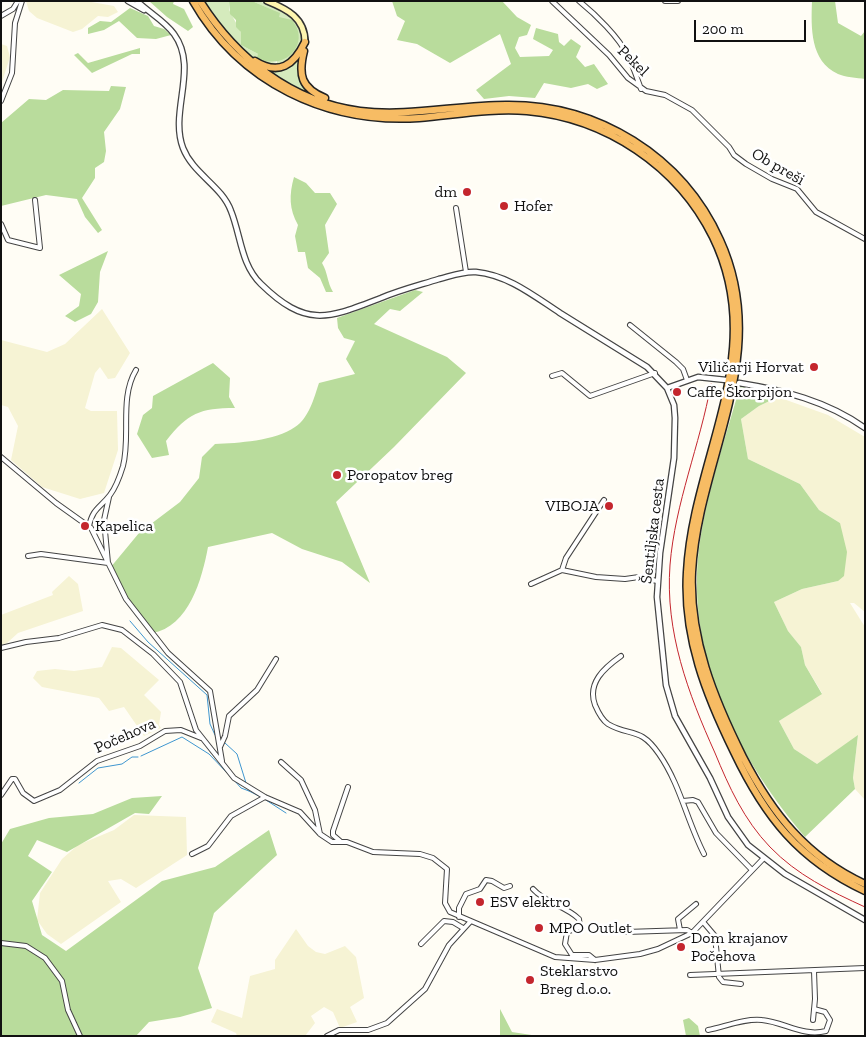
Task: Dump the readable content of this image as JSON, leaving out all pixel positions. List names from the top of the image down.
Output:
{
  "streets": {
    "street": [
      "Pekel",
      "Ob preši",
      "Šentiljska cesta",
      "Počehova"
    ]
  },
  "crossings": [
    ["Pekel", "Ob preši"]
  ],
  "places": [
    "dm",
    "Hofer",
    "Viličarji Horvat",
    "Caffe Škorpijon",
    "Poropatov breg",
    "VIBOJA",
    "Kapelica",
    "ESV elektro",
    "MPO Outlet",
    "Dom krajanov Počehova",
    "Steklarstvo Breg d.o.o."
  ],
  "scale_bar": "200 m"
}
